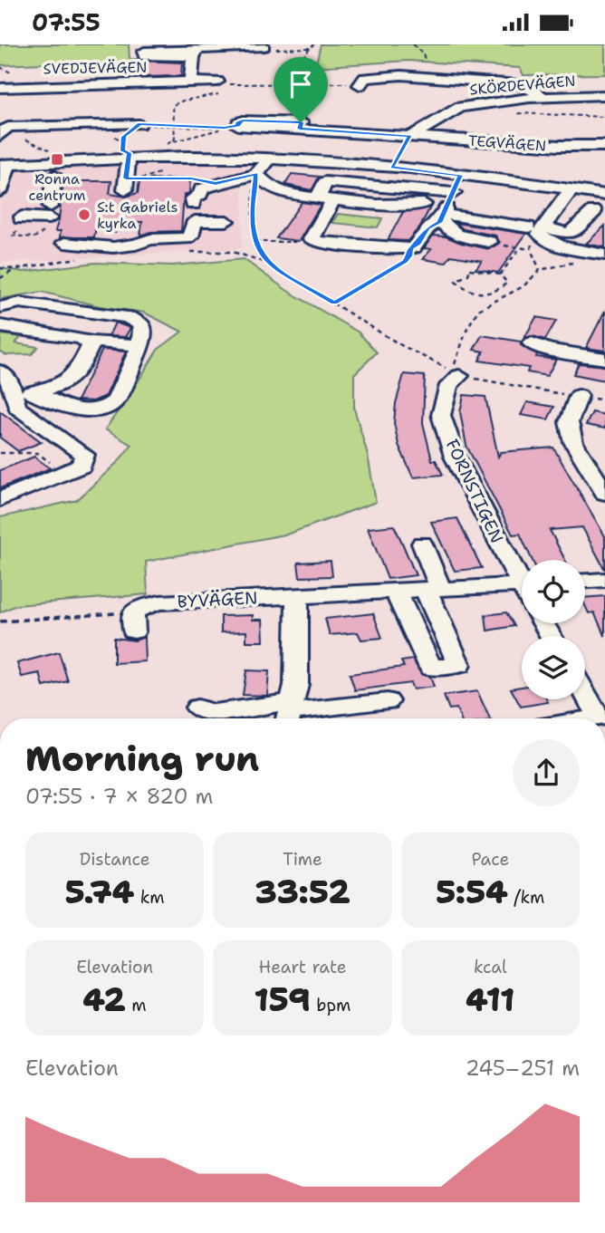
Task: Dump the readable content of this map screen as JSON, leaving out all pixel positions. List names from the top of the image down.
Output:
{
  "streets": {
    "street": [
      "SVEDJEVÄGEN",
      "SKÖRDEVÄGEN",
      "TEGVÄGEN",
      "FORNSTIGEN",
      "BYVÄGEN"
    ]
  },
  "crossings": [
    ["SKÖRDEVÄGEN", "TEGVÄGEN"]
  ],
  "places": {
    "transit": ["Ronna centrum"],
    "other": ["S:t Gabriels kyrka"]
  },
  "page": {
    "status": "07:55",
    "heading": ["Morning run", "07:55 · 7 × 820 m"],
    "stats": [
      ["Distance", "5.74 km"],
      ["Time", "33:52"],
      ["Pace", "5:54 /km"],
      ["Elevation", "42 m"],
      ["Heart rate", "159 bpm"],
      ["kcal", "411"]
    ],
    "chart": ["Elevation", "245–251 m"]
  }
}
